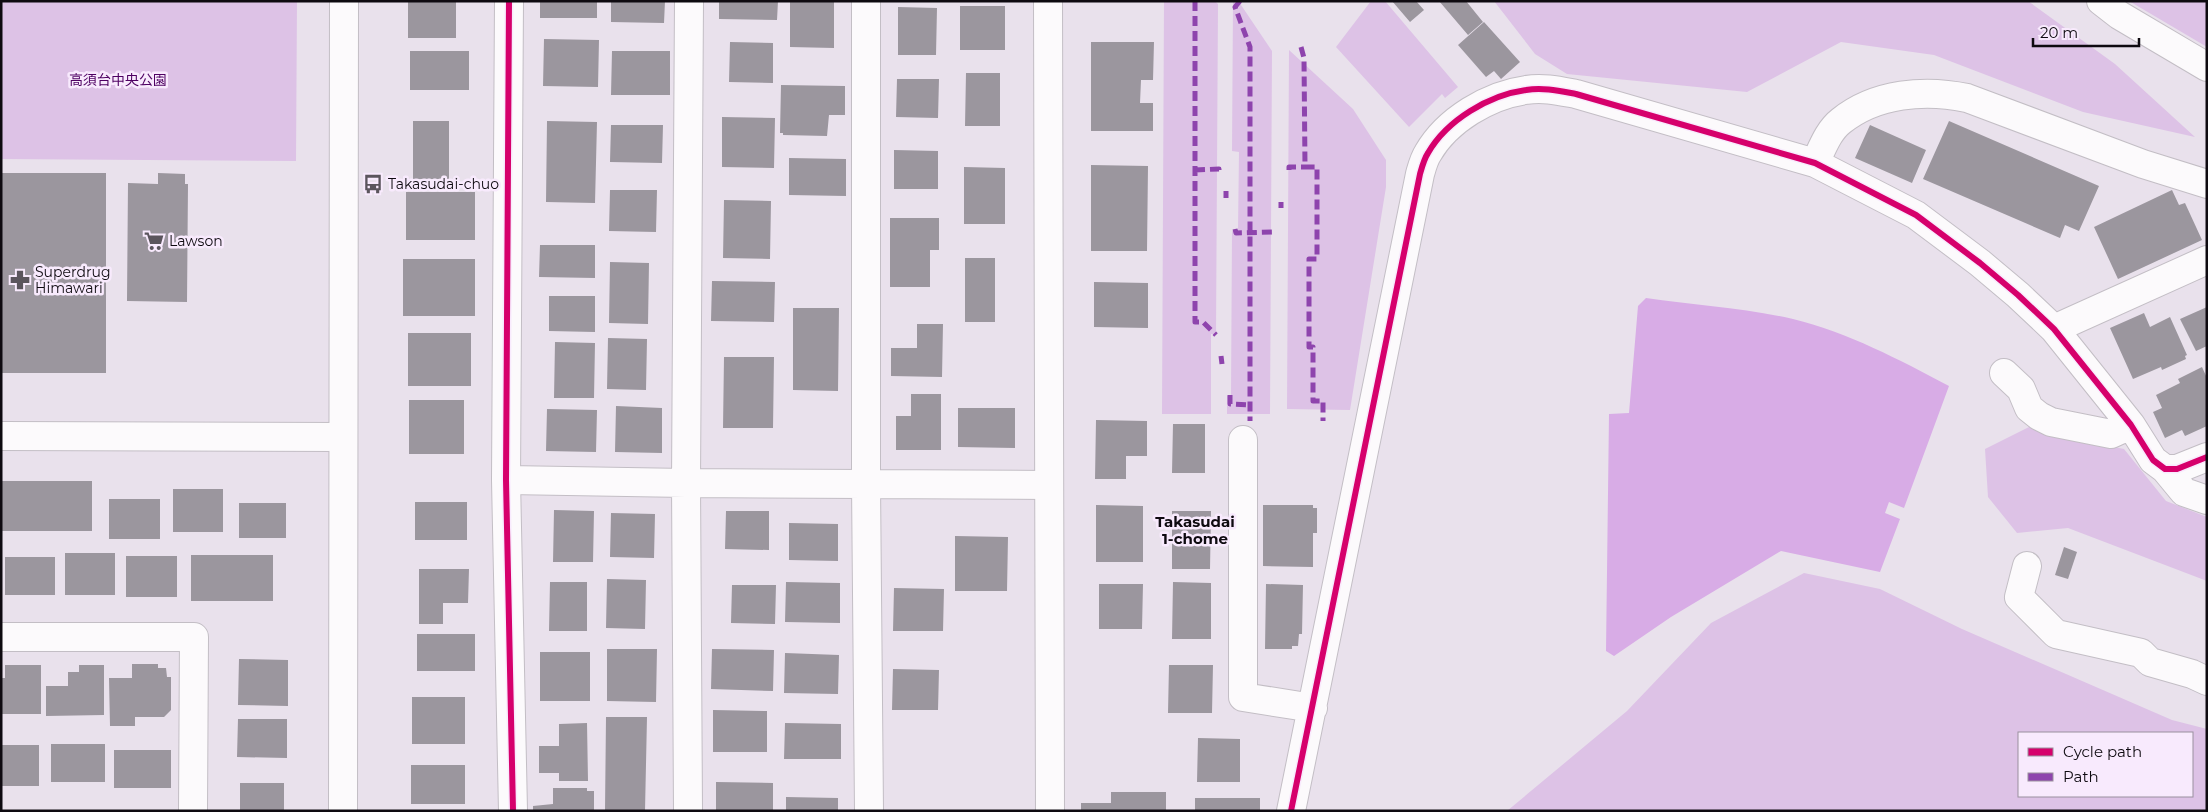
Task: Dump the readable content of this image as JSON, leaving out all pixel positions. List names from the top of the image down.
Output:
{
  "districts": ["Takasudai 1-chome"],
  "parks": ["高須台中央公園"],
  "places": {
    "bus stop": ["Takasudai-chuo"],
    "supermarket": ["Lawson"],
    "pharmacy": ["Superdrug Himawari"]
  },
  "legend": ["Cycle path", "Path"],
  "scale_bar": "20 m"
}
